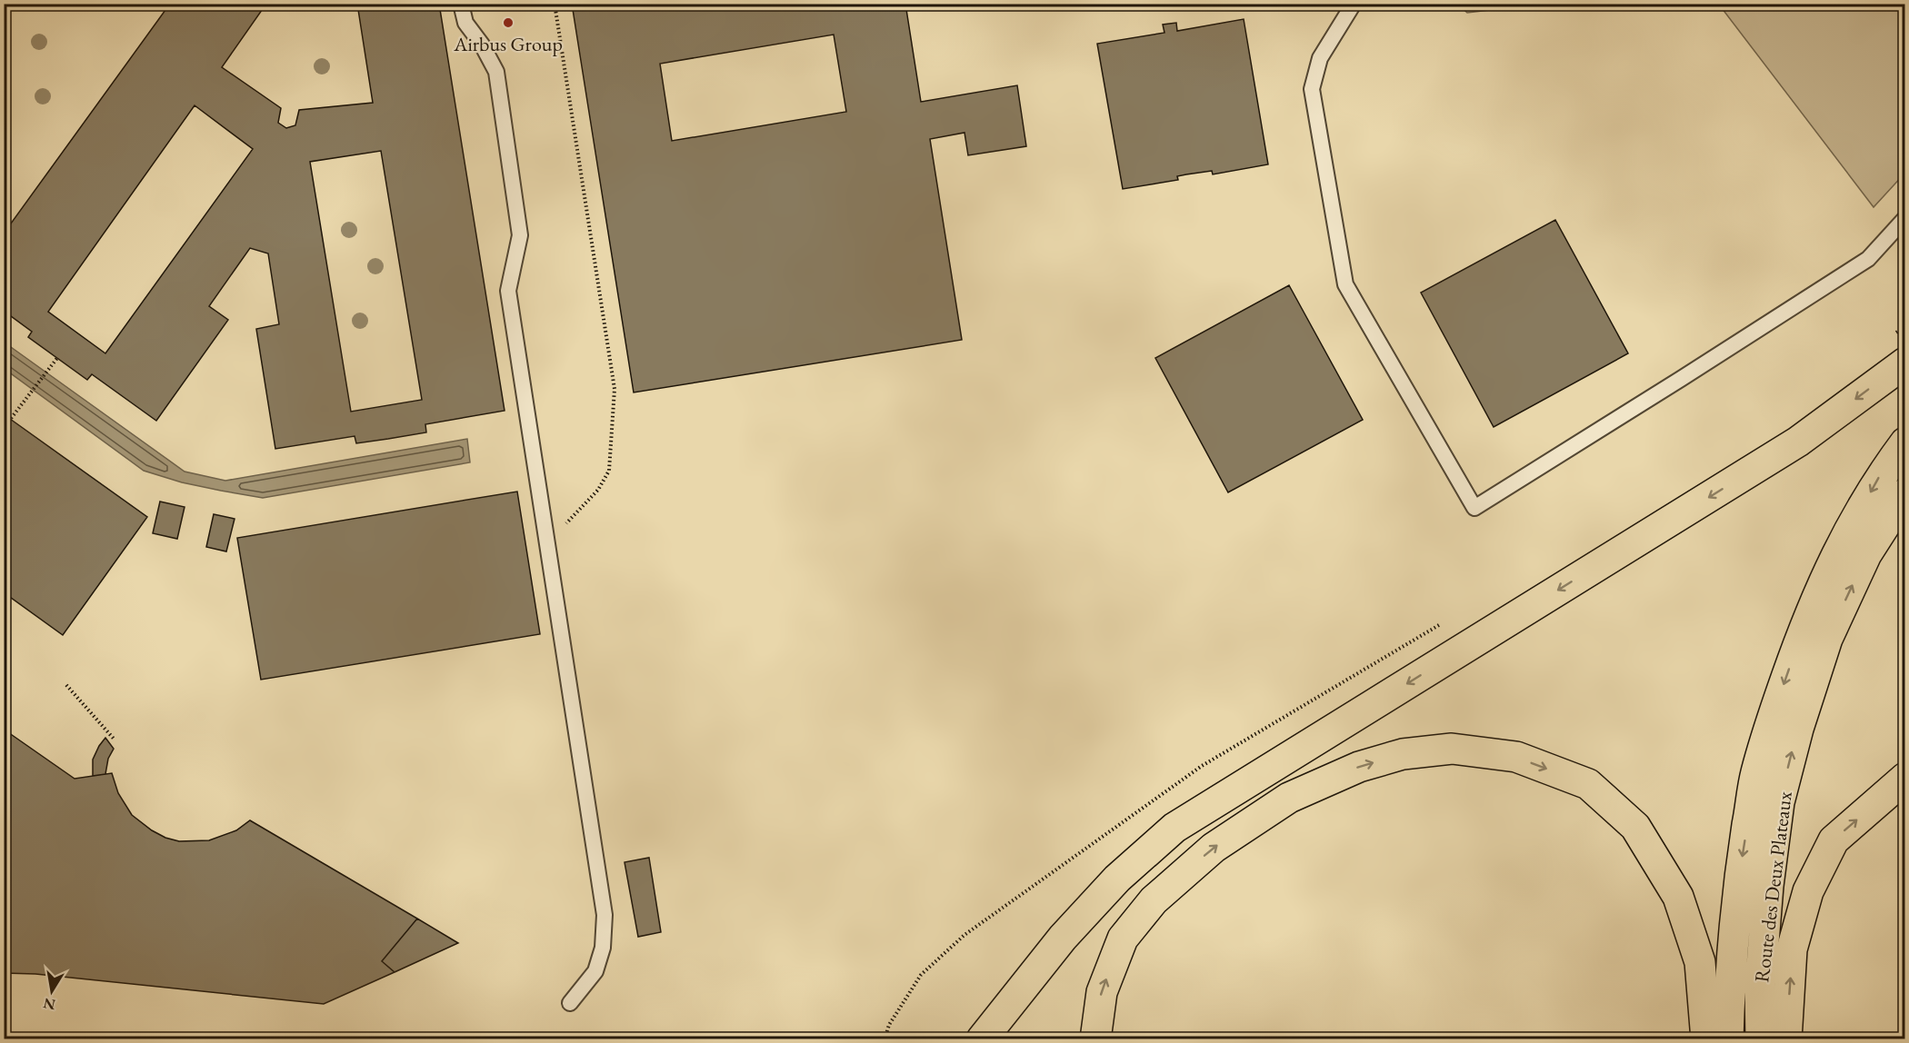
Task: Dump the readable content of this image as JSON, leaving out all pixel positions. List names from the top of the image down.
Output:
{
  "streets": {
    "main road": ["Route des Deux Plateaux"]
  },
  "places": ["Airbus Group"],
  "north": "bottom"
}
